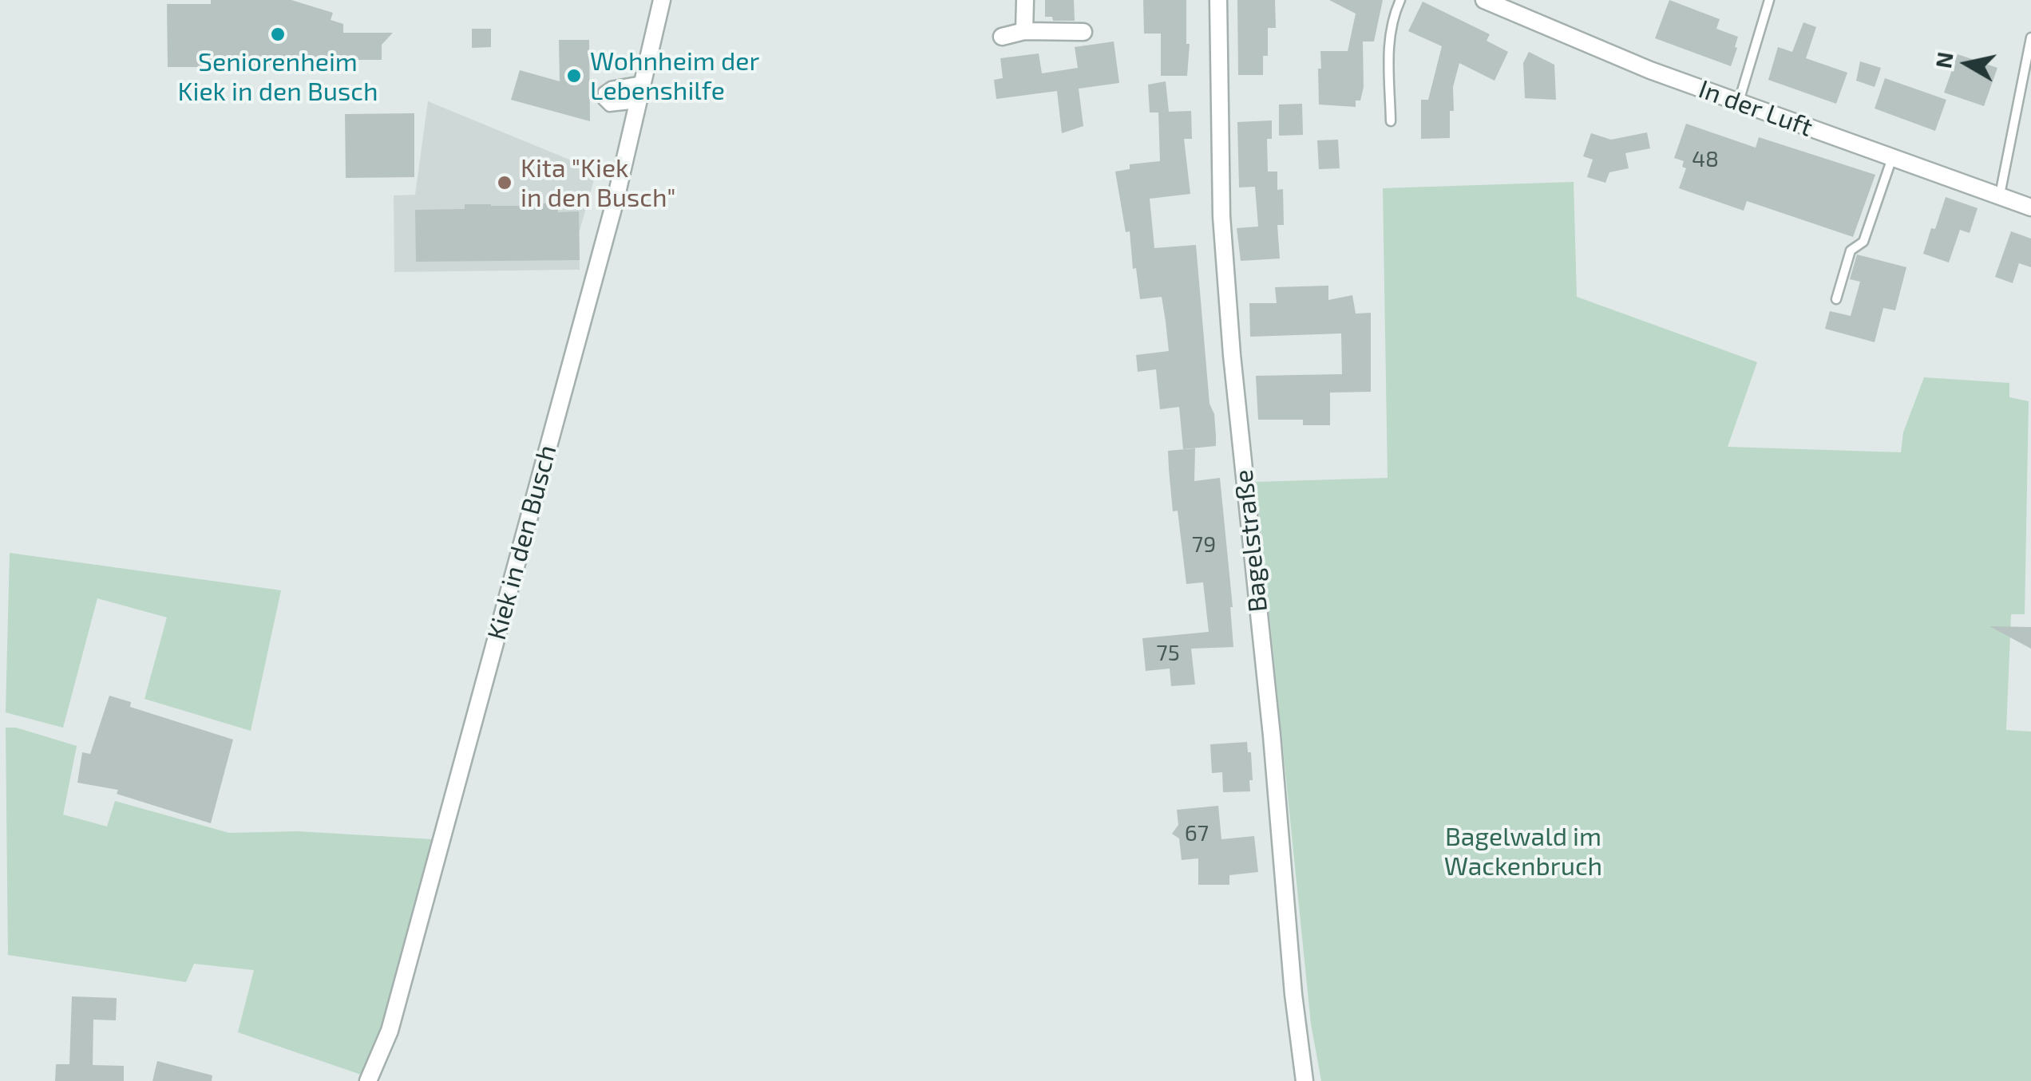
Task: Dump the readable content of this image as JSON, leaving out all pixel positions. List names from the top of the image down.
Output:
{
  "streets": {
    "street": ["In der Luft", "Bagelstraße", "Kiek in den Busch"]
  },
  "parks": ["Bagelwald im Wackenbruch"],
  "places": ["Seniorenheim Kiek in den Busch", "Wohnheim der Lebenshilfe", "Kita \"Kiek in den Busch\""],
  "house_numbers": [
    "48",
    "79",
    "75",
    "67"
  ],
  "north": "left"
}
